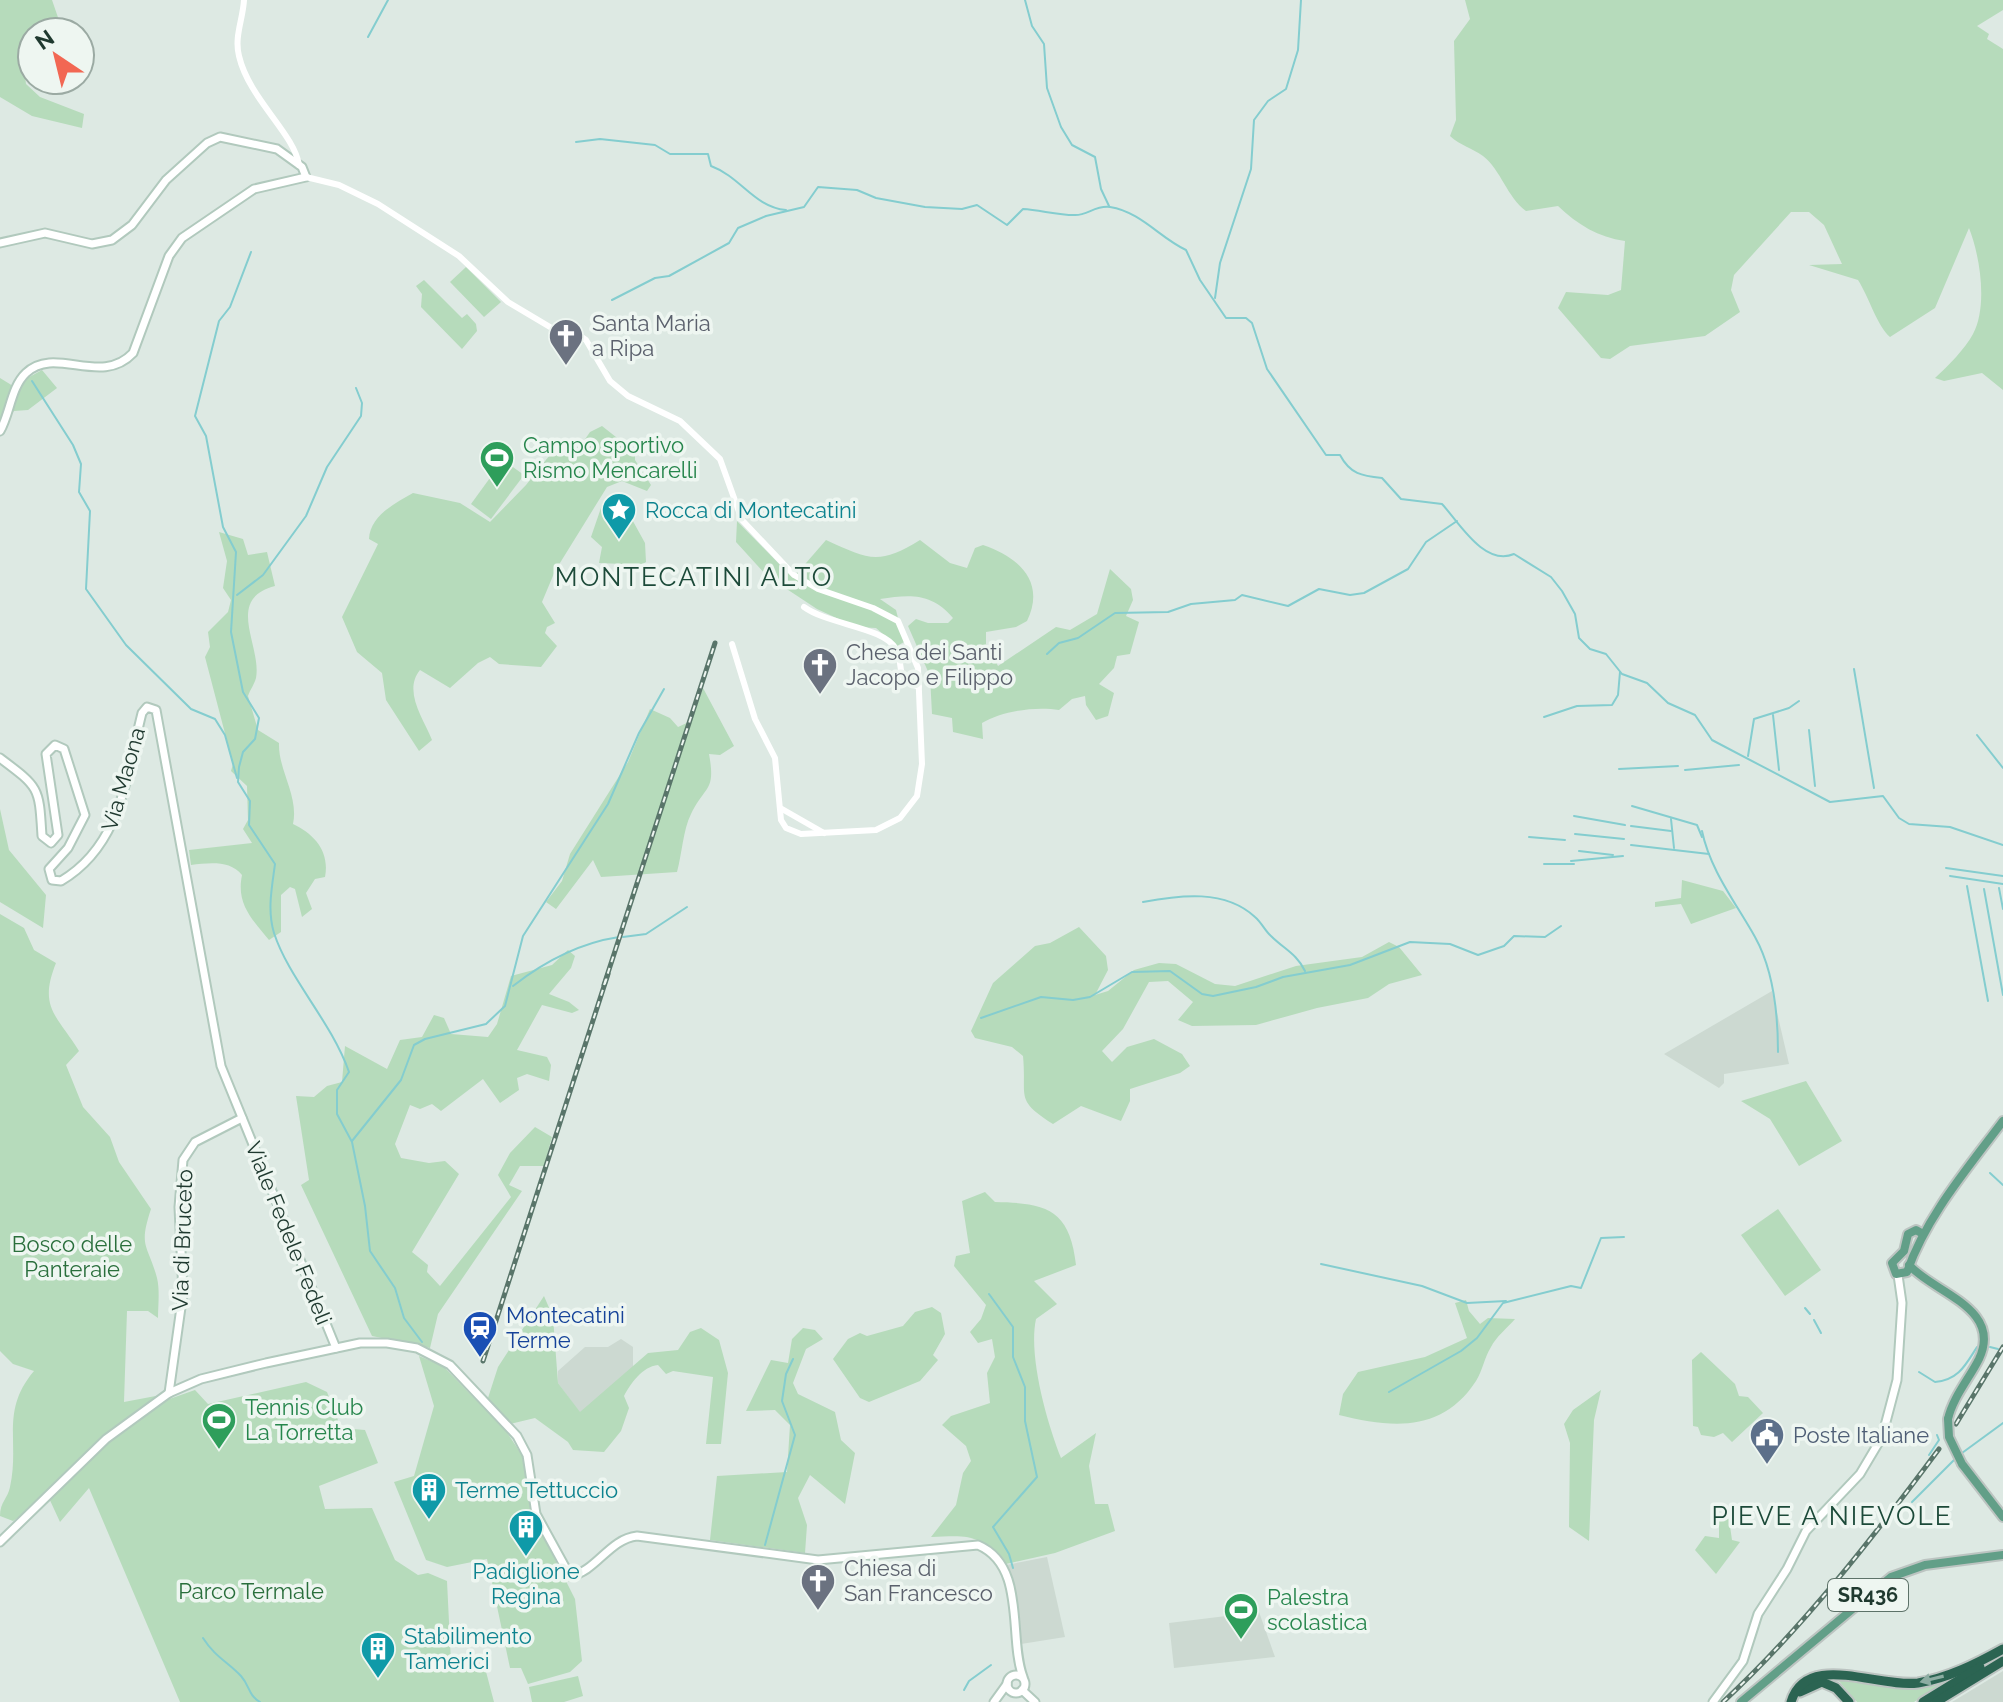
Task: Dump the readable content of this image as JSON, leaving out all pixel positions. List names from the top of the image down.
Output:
{
  "streets": {
    "main road": [
      "Via Maona",
      "Viale Fedele Fedeli",
      "Via di Bruceto",
      "SR436"
    ]
  },
  "crossings": [
    ["Via Maona", "Viale Fedele Fedeli"],
    ["Via Maona", "Via di Bruceto"],
    ["Viale Fedele Fedeli", "Via di Bruceto"]
  ],
  "districts": ["MONTECATINI ALTO", "PIEVE A NIEVOLE"],
  "parks": ["Bosco delle Panteraie", "Parco Termale"],
  "places": {
    "church": ["Santa Maria a Ripa", "Chesa dei Santi Jacopo e Filippo", "Chiesa di San Francesco"],
    "sports": ["Campo sportivo Rismo Mencarelli", "Tennis Club La Torretta", "Palestra scolastica"],
    "place": ["Rocca di Montecatini"],
    "station": ["Montecatini Terme"],
    "public building": ["Poste Italiane"],
    "building": ["Terme Tettuccio", "Padiglione Regina", "Stabilimento Tamerici"]
  },
  "north": "top left"
}
